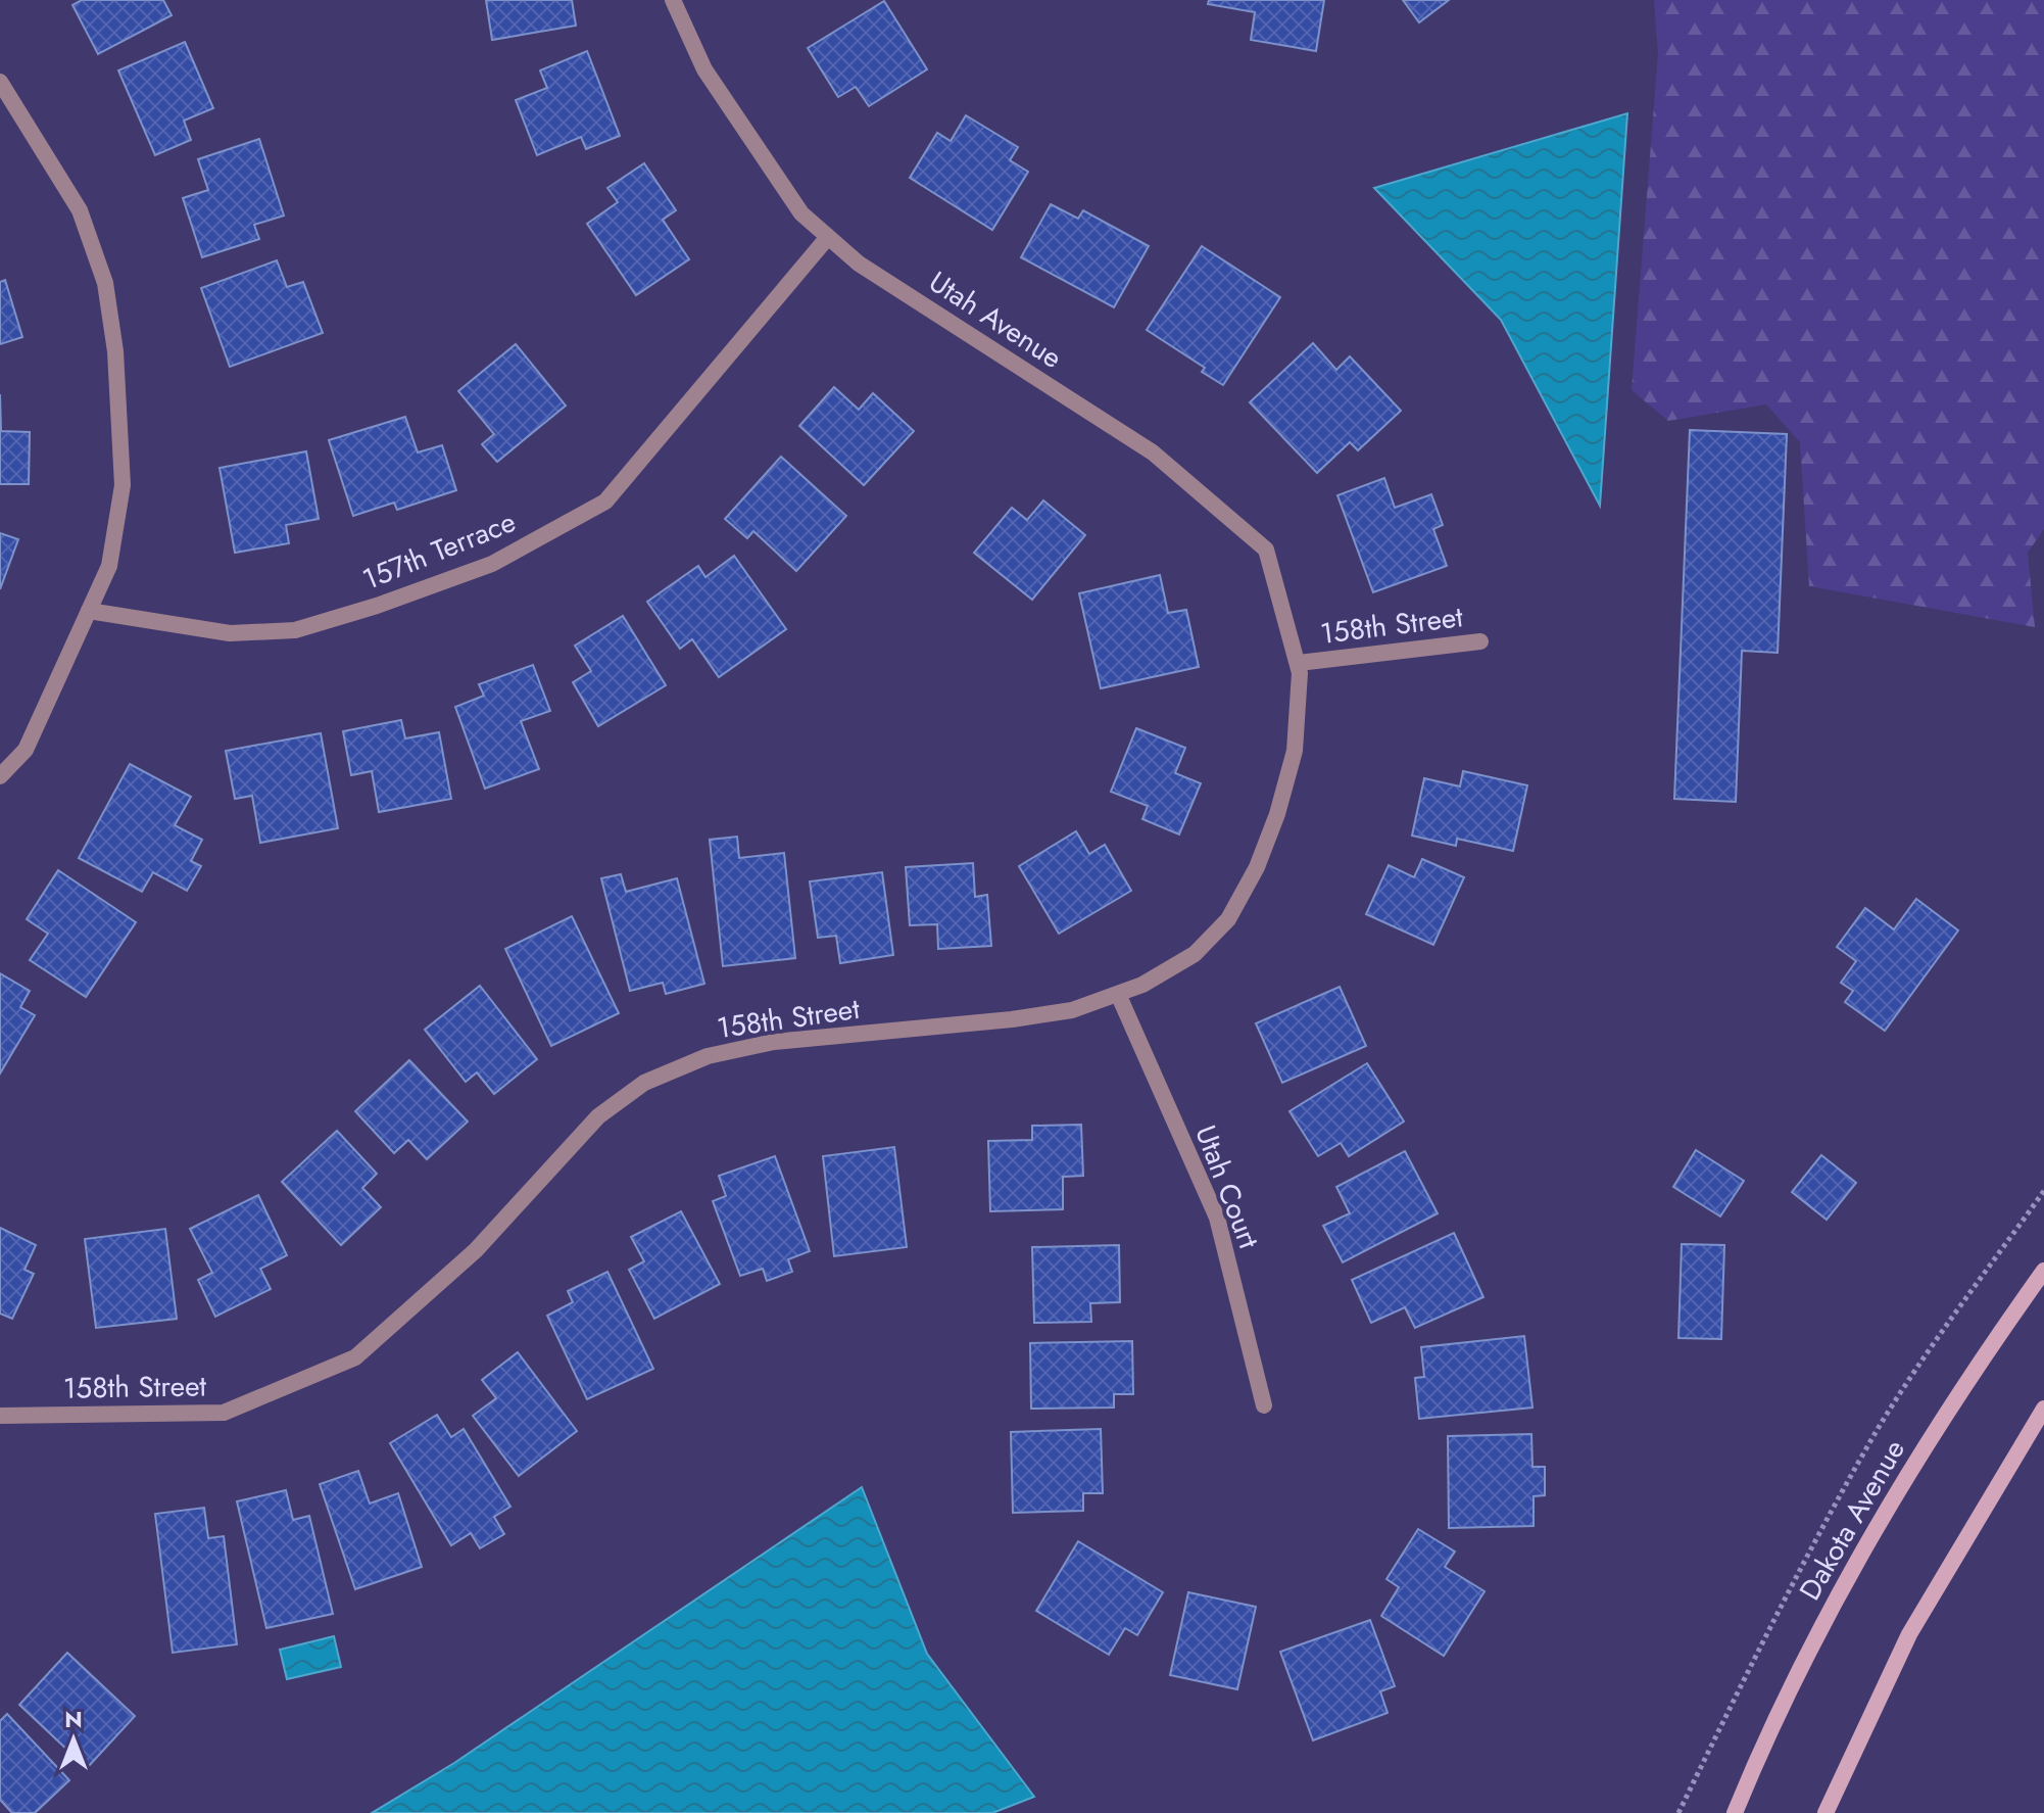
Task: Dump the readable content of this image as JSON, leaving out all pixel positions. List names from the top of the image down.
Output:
{
  "streets": {
    "main road": ["Dakota Avenue"],
    "street": [
      "Utah Avenue",
      "157th Terrace",
      "158th Street",
      "Utah Court"
    ]
  },
  "crossings": [
    ["Utah Avenue", "157th Terrace"],
    ["Utah Avenue", "158th Street"],
    ["158th Street", "Utah Court"]
  ],
  "north": "top"
}
